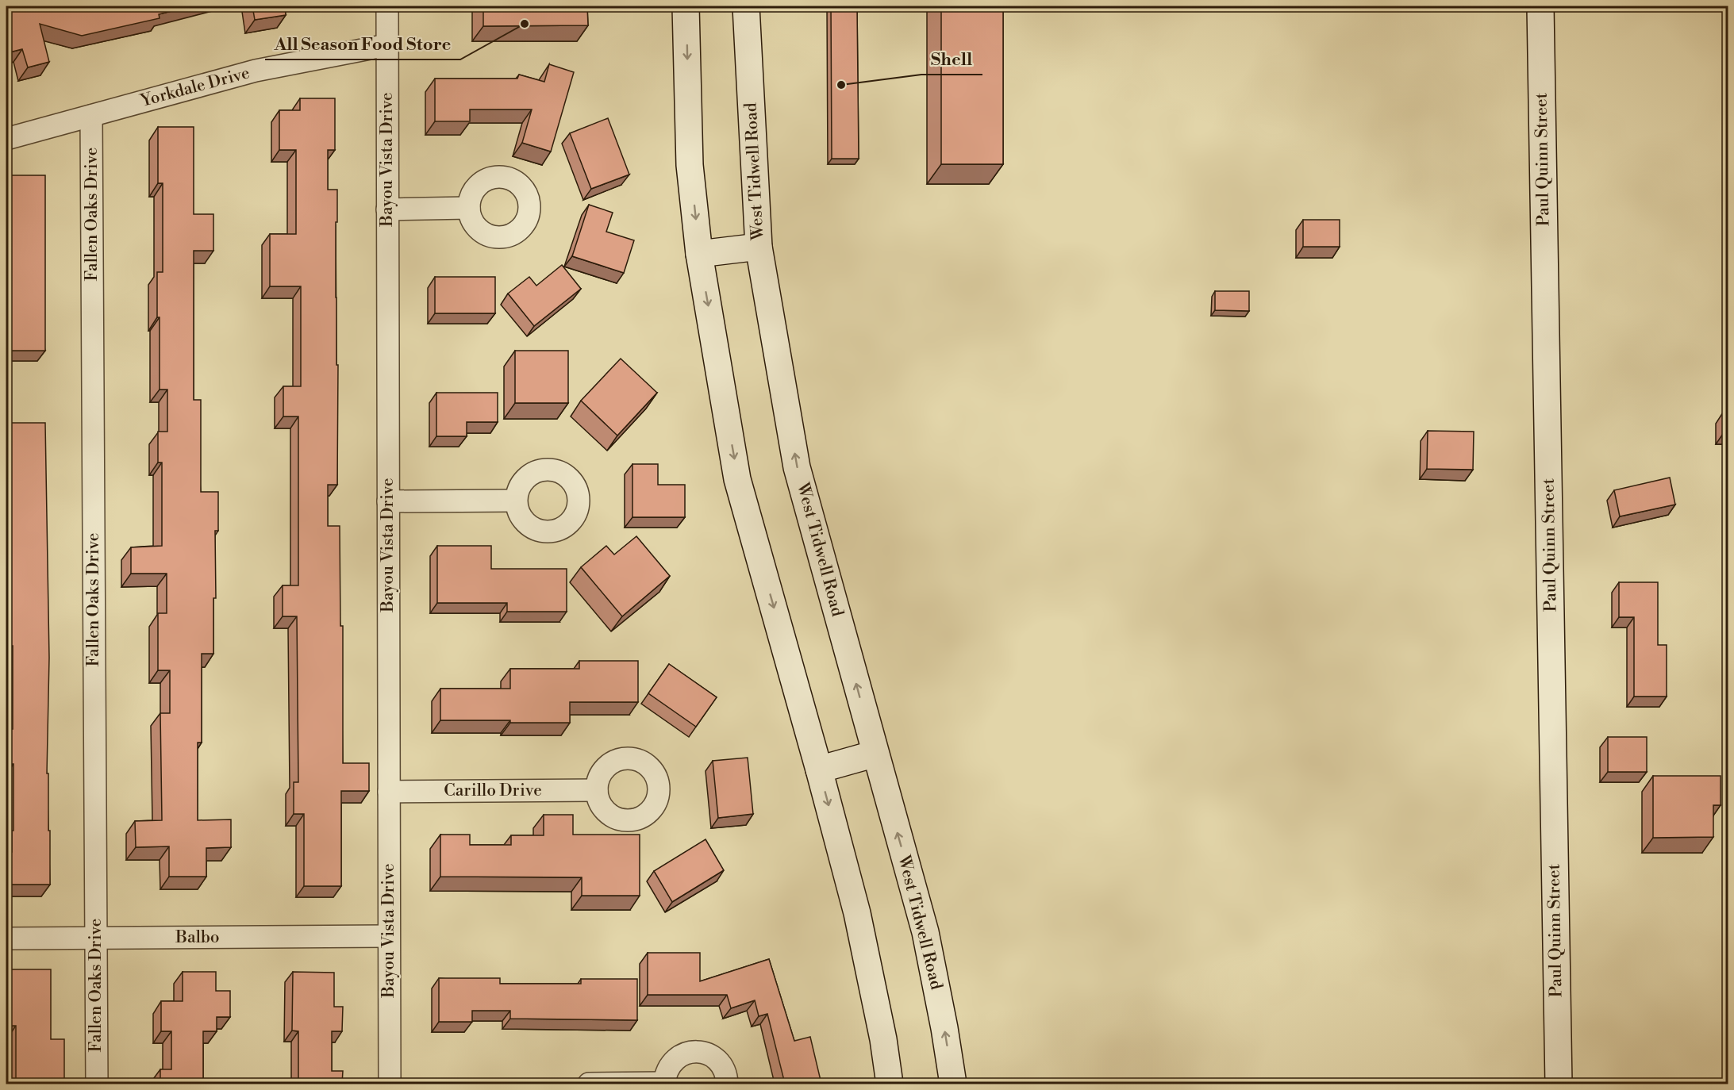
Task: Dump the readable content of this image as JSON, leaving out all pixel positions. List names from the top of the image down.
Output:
{
  "streets": {
    "main road": ["Paul Quinn Street", "West Tidwell Road"],
    "street": [
      "Yorkdale Drive",
      "Bayou Vista Drive",
      "Fallen Oaks Drive",
      "Carillo Drive",
      "Balbo"
    ]
  },
  "crossings": [
    ["Yorkdale Drive", "Bayou Vista Drive"],
    ["Yorkdale Drive", "Fallen Oaks Drive"],
    ["Bayou Vista Drive", "Carillo Drive"],
    ["Bayou Vista Drive", "Balbo"],
    ["Fallen Oaks Drive", "Balbo"]
  ],
  "places": ["All Season Food Store", "Shell"]
}
